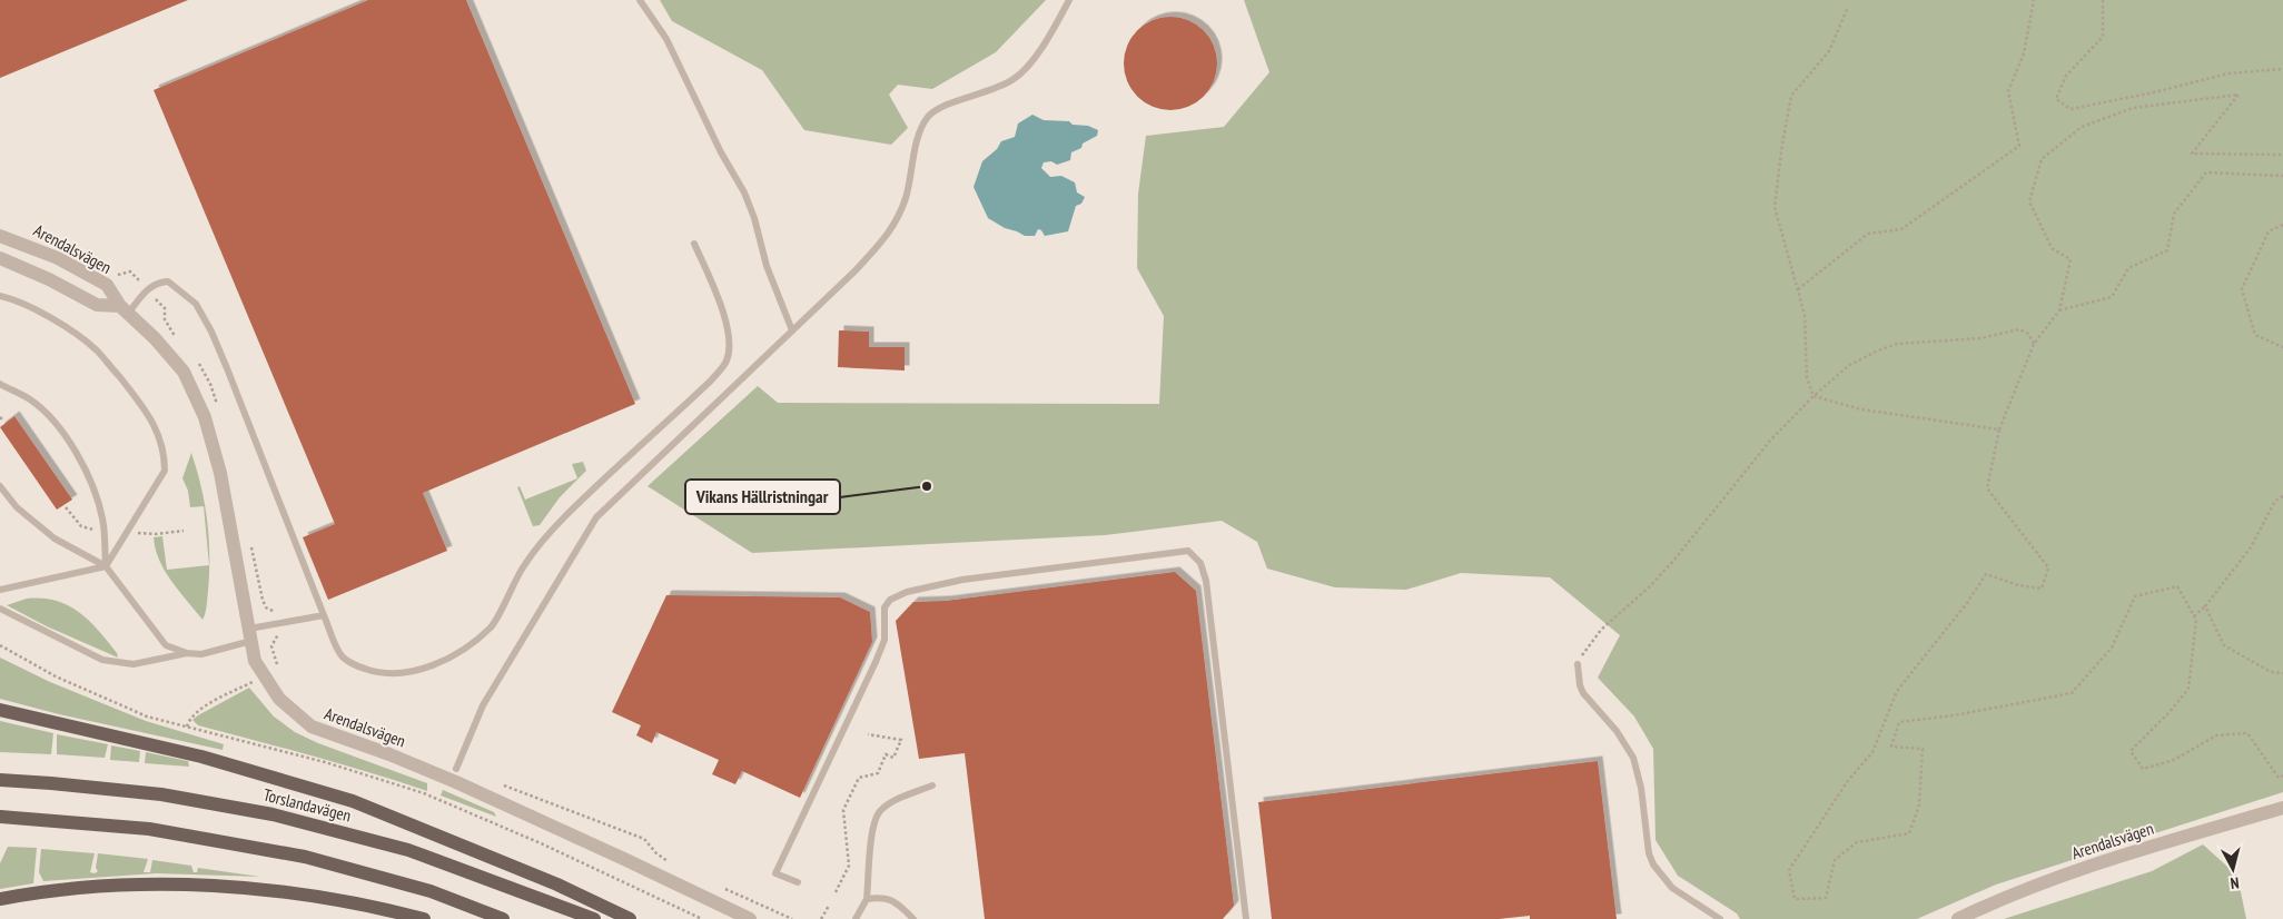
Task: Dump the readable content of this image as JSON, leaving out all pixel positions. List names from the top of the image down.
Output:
{
  "streets": {
    "main road": ["Torslandavägen"],
    "street": ["Arendalsvägen"]
  },
  "places": ["Vikans Hällristningar"],
  "north": "bottom"
}
